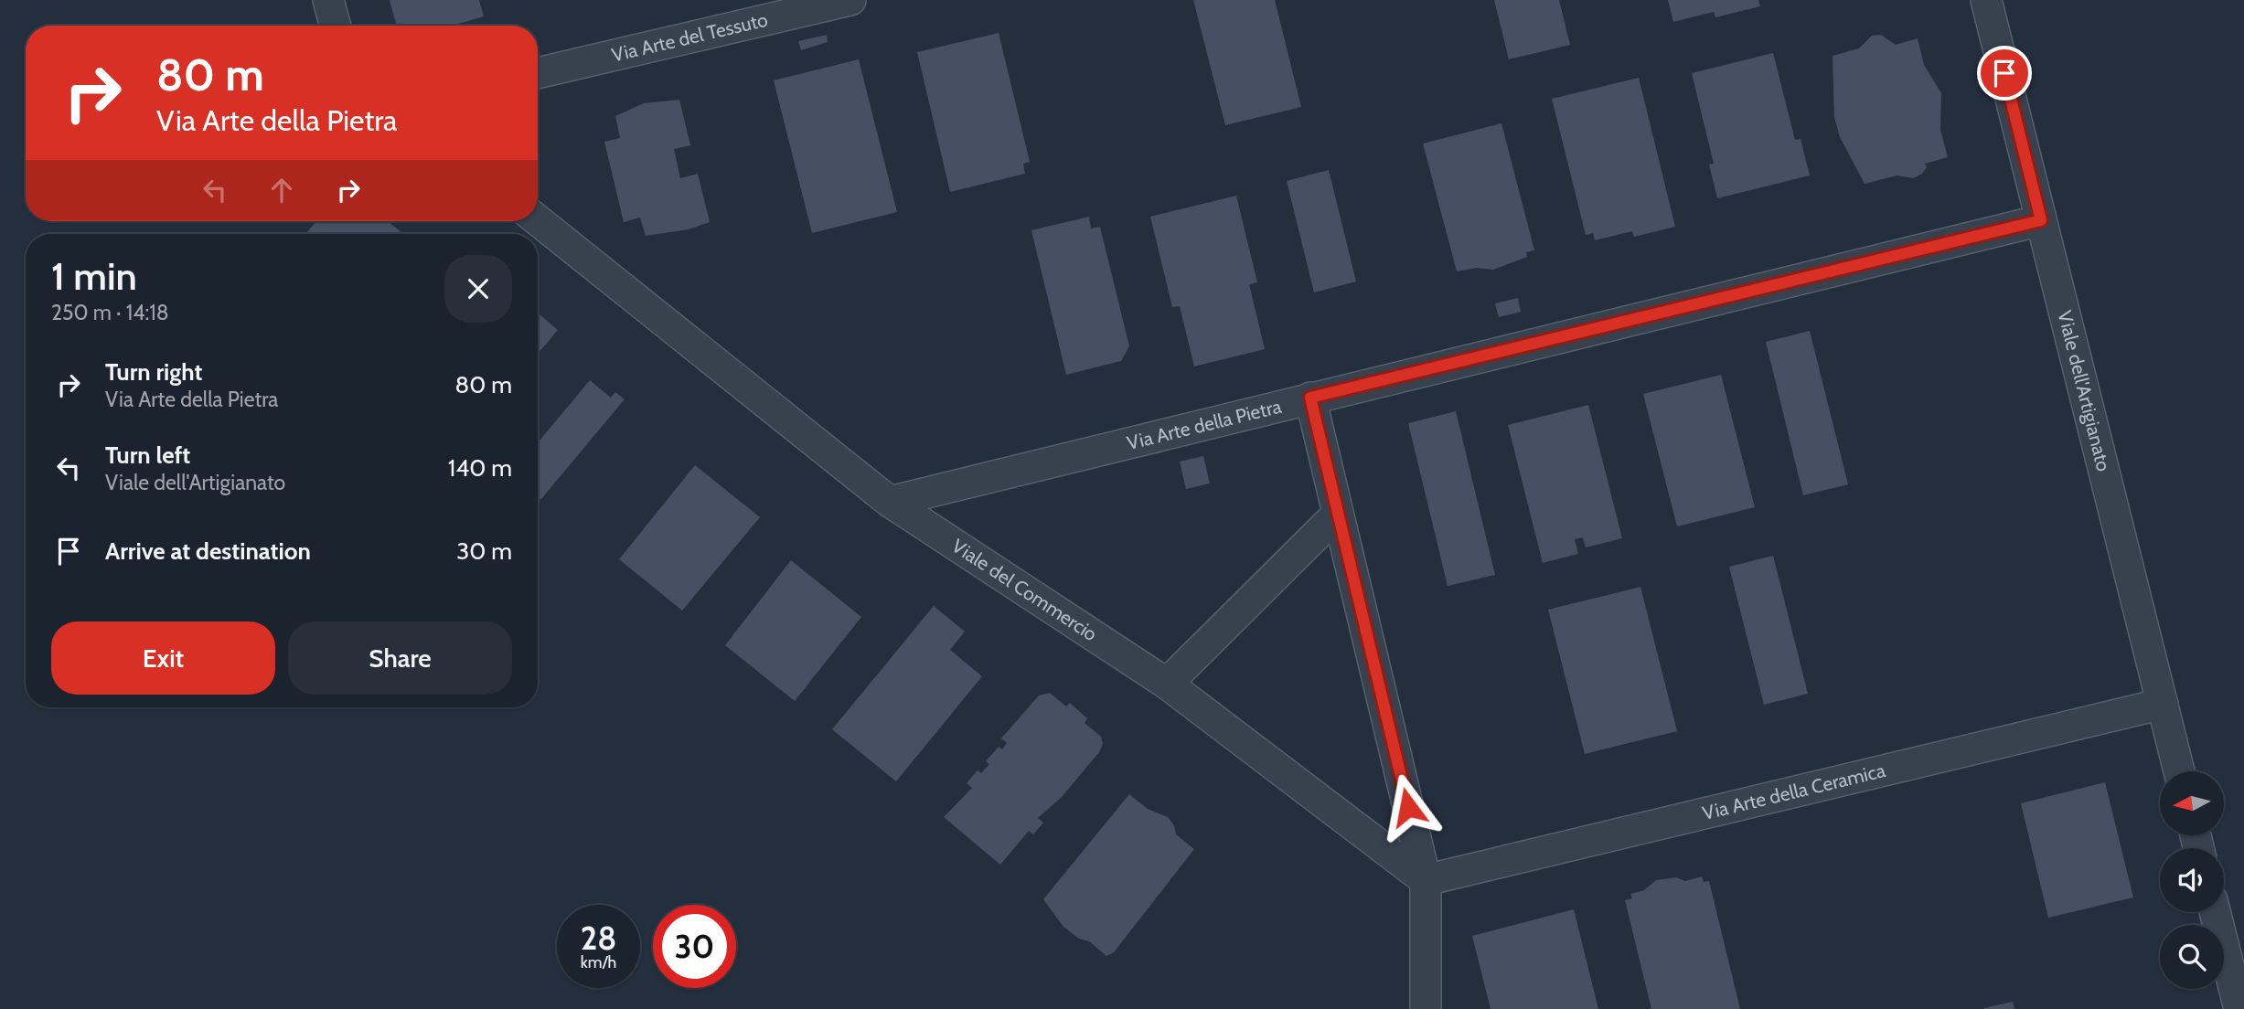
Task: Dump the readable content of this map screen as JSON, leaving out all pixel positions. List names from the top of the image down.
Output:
{
  "streets": {
    "street": [
      "Via Arte del Tessuto",
      "Viale dell'Artigianato",
      "Via Arte della Pietra",
      "Viale del Commercio",
      "Via Arte della Ceramica"
    ]
  },
  "crossings": [
    ["Viale dell'Artigianato", "Via Arte della Pietra"],
    ["Viale dell'Artigianato", "Via Arte della Ceramica"],
    ["Via Arte della Pietra", "Viale del Commercio"],
    ["Viale del Commercio", "Via Arte della Ceramica"]
  ],
  "north": "left",
  "page": {
    "turn": ["80 m", "Via Arte della Pietra"],
    "heading": ["1 min", "250 m · 14:18"],
    "list": [
      {
        "name": "Turn right",
        "note": "Via Arte della Pietra",
        "value": "80 m"
      },
      {
        "name": "Turn left",
        "note": "Viale dell'Artigianato",
        "value": "140 m"
      },
      {
        "name": "Arrive at destination",
        "value": "30 m"
      }
    ],
    "buttons": ["Exit", "Share"],
    "speed": "28 km/h",
    "limit": "30"
  }
}
